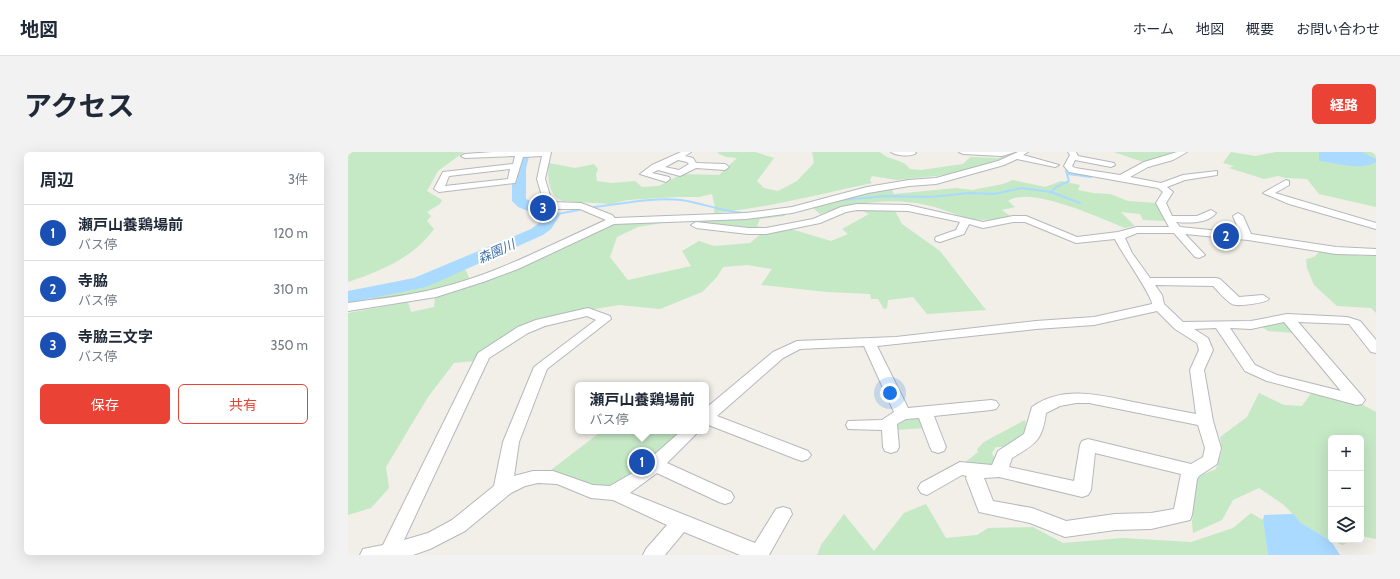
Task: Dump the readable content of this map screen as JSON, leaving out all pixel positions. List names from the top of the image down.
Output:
{
  "water": ["森園川"],
  "page": {
    "header": "地図",
    "nav": [
      "ホーム",
      "地図",
      "概要",
      "お問い合わせ"
    ],
    "title": "アクセス",
    "buttons": [
      "経路",
      ["保存", "共有"]
    ],
    "heading": ["周辺", "3件"],
    "pins": ["3", "2", "1"],
    "list": [
      {
        "mark": "1",
        "name": "瀬戸山養鶏場前",
        "note": "バス停",
        "value": "120 m"
      },
      {
        "mark": "2",
        "name": "寺脇",
        "note": "バス停",
        "value": "310 m"
      },
      {
        "mark": "3",
        "name": "寺脇三文字",
        "note": "バス停",
        "value": "350 m"
      }
    ],
    "popup": ["瀬戸山養鶏場前", "バス停"],
    "map_buttons": ["+", "−"]
  }
}
